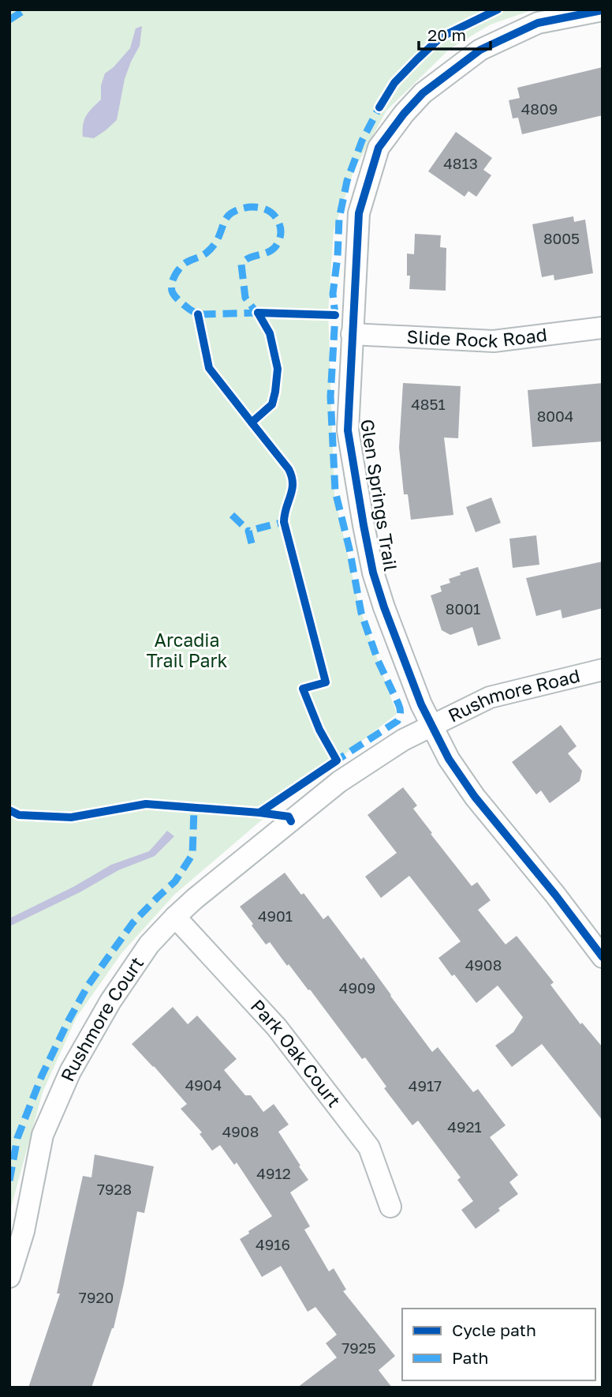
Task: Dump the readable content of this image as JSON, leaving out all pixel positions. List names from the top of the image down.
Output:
{
  "streets": {
    "street": [
      "Slide Rock Road",
      "Glen Springs Trail",
      "Rushmore Road",
      "Rushmore Court",
      "Park Oak Court"
    ]
  },
  "crossings": [
    ["Slide Rock Road", "Glen Springs Trail"],
    ["Glen Springs Trail", "Rushmore Road"],
    ["Rushmore Road", "Rushmore Court"],
    ["Rushmore Court", "Park Oak Court"]
  ],
  "parks": ["Arcadia Trail Park"],
  "house_numbers": [
    "4809",
    "4813",
    "8005",
    "4851",
    "8004",
    "8001",
    "4901",
    "4908",
    "4909",
    "4904",
    "4917",
    "4921",
    "4908",
    "4912",
    "7928",
    "4916",
    "7920",
    "7925"
  ],
  "legend": ["Cycle path", "Path"],
  "scale_bar": "20 m"
}
